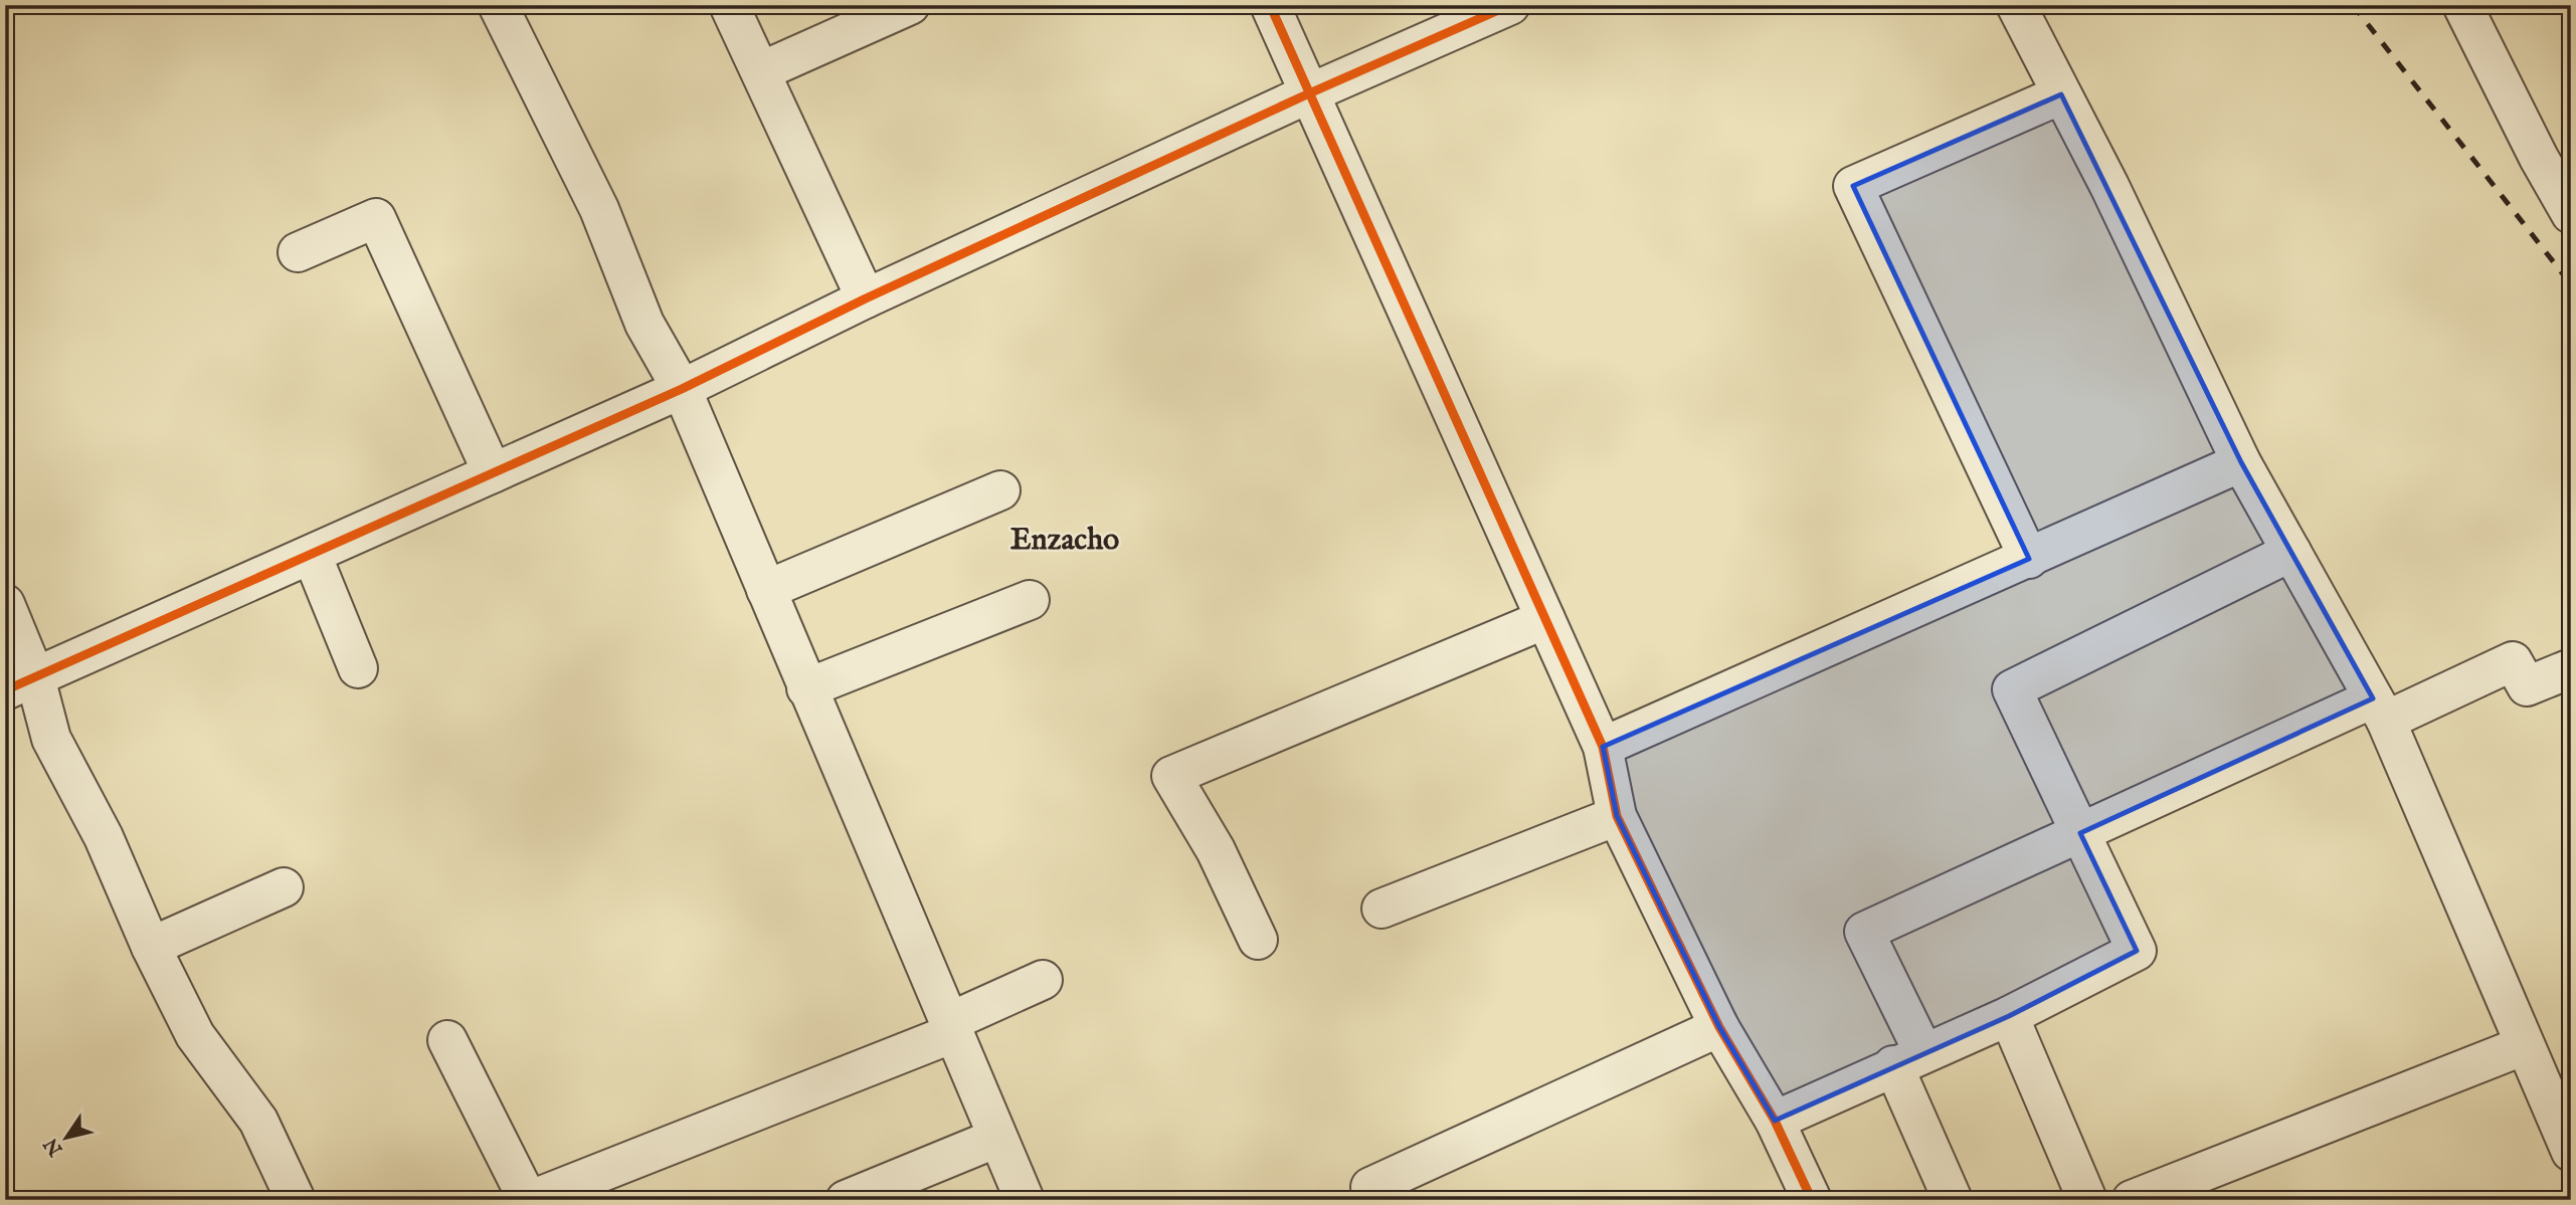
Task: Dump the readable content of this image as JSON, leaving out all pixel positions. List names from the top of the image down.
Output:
{
  "districts": ["Enzacho"],
  "north": "bottom left"
}
